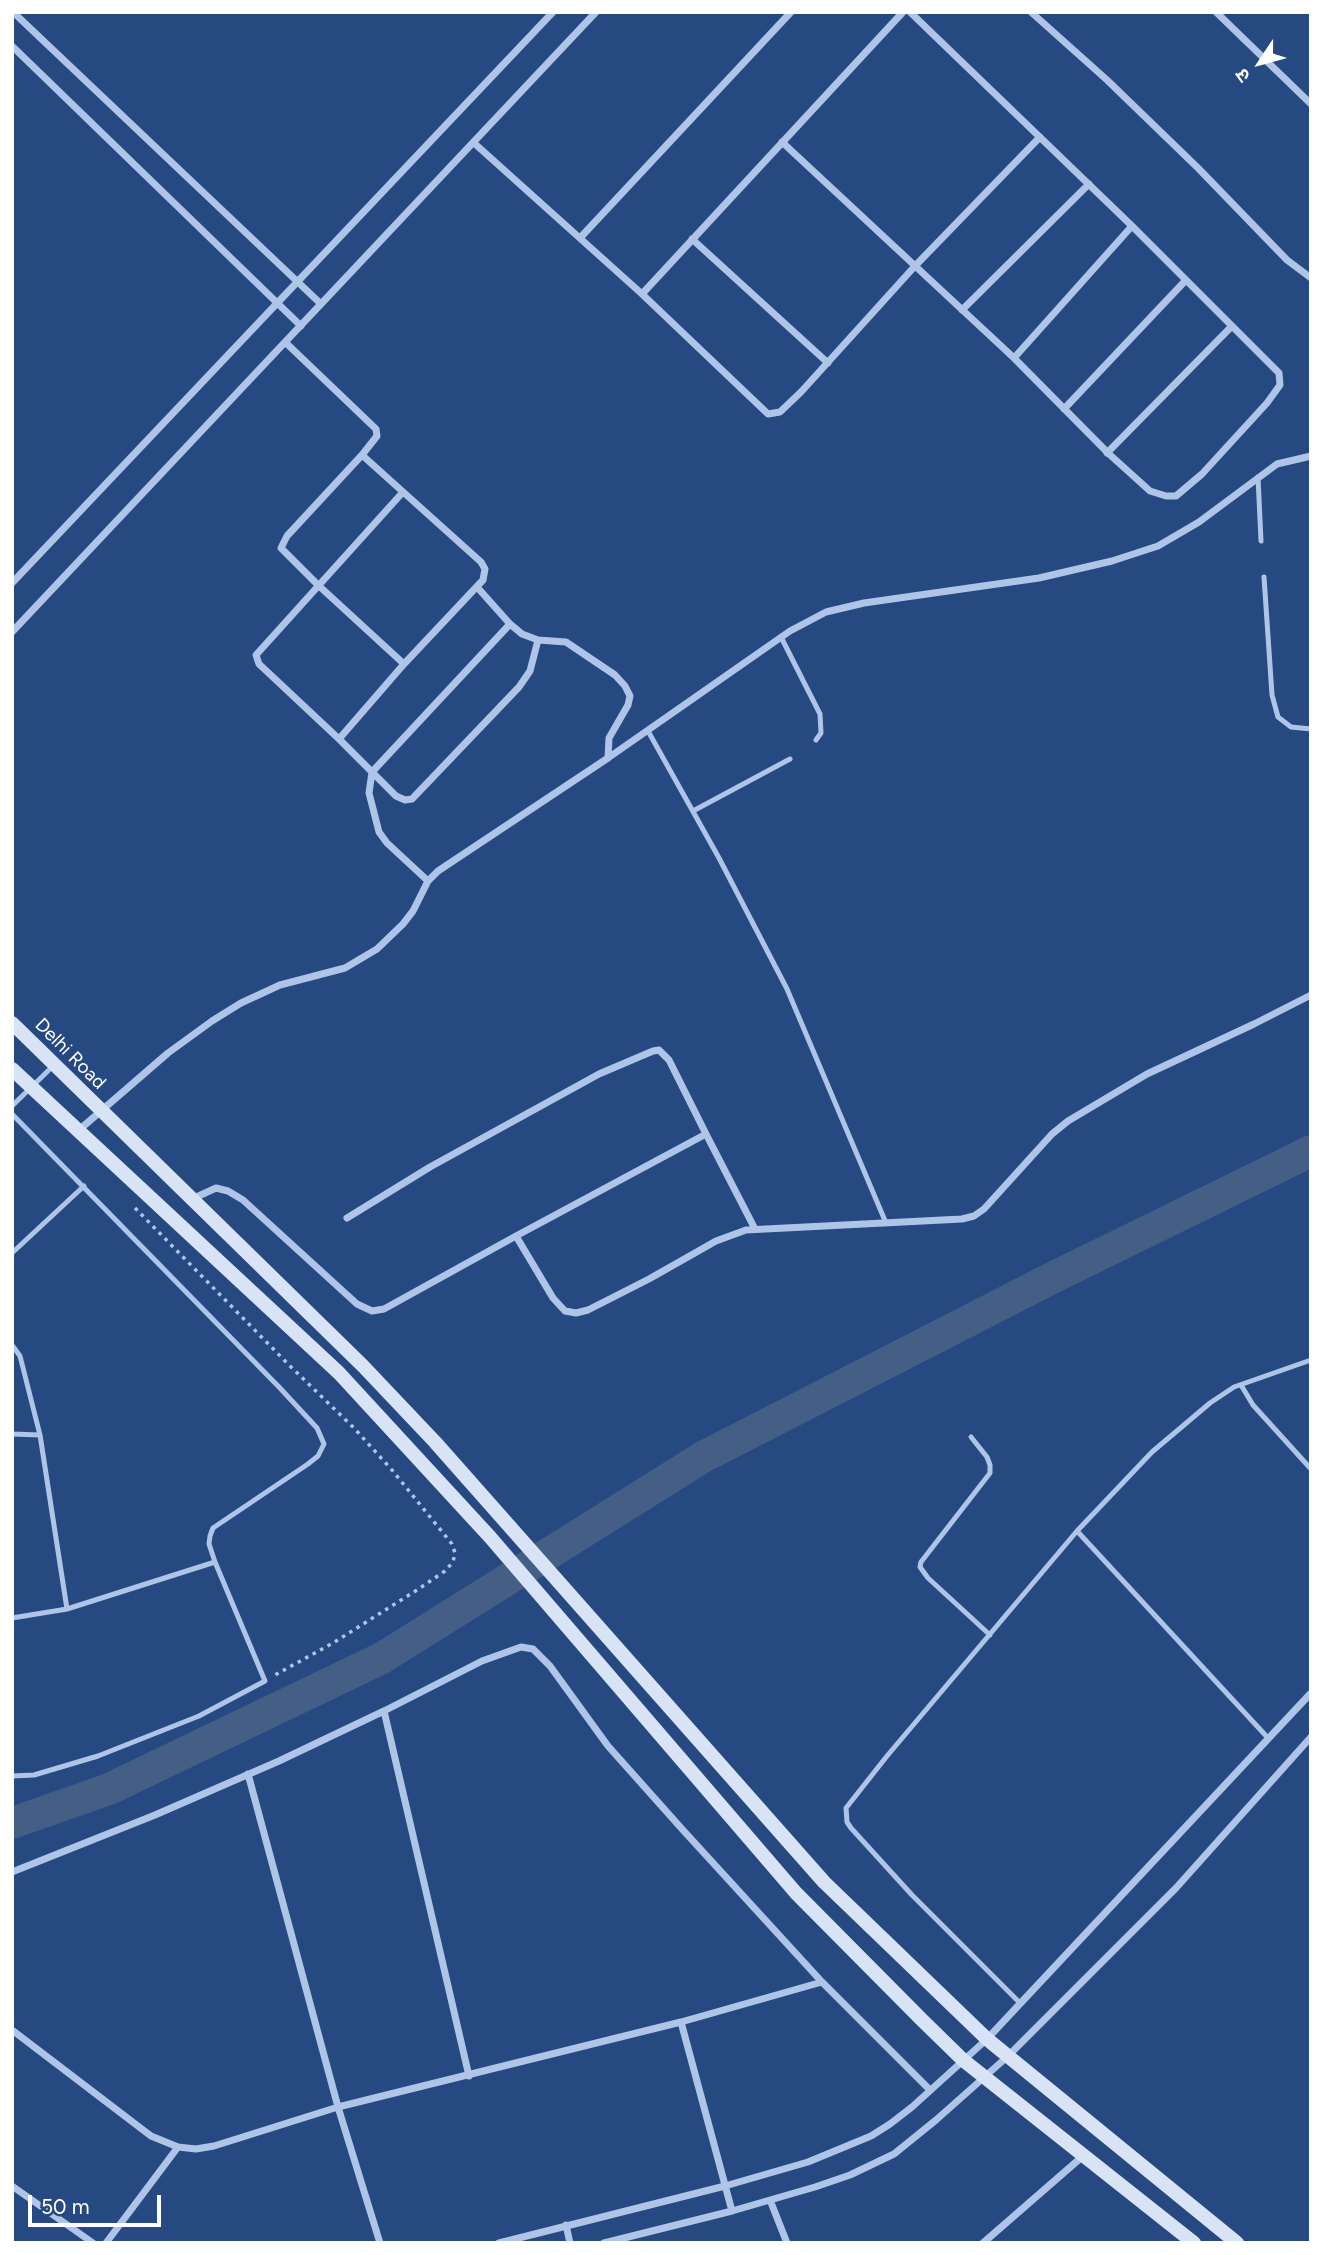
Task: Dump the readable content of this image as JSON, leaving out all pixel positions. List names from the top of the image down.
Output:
{
  "streets": {
    "main road": ["Delhi Road"]
  },
  "scale_bar": "50 m",
  "north": "bottom left"
}
